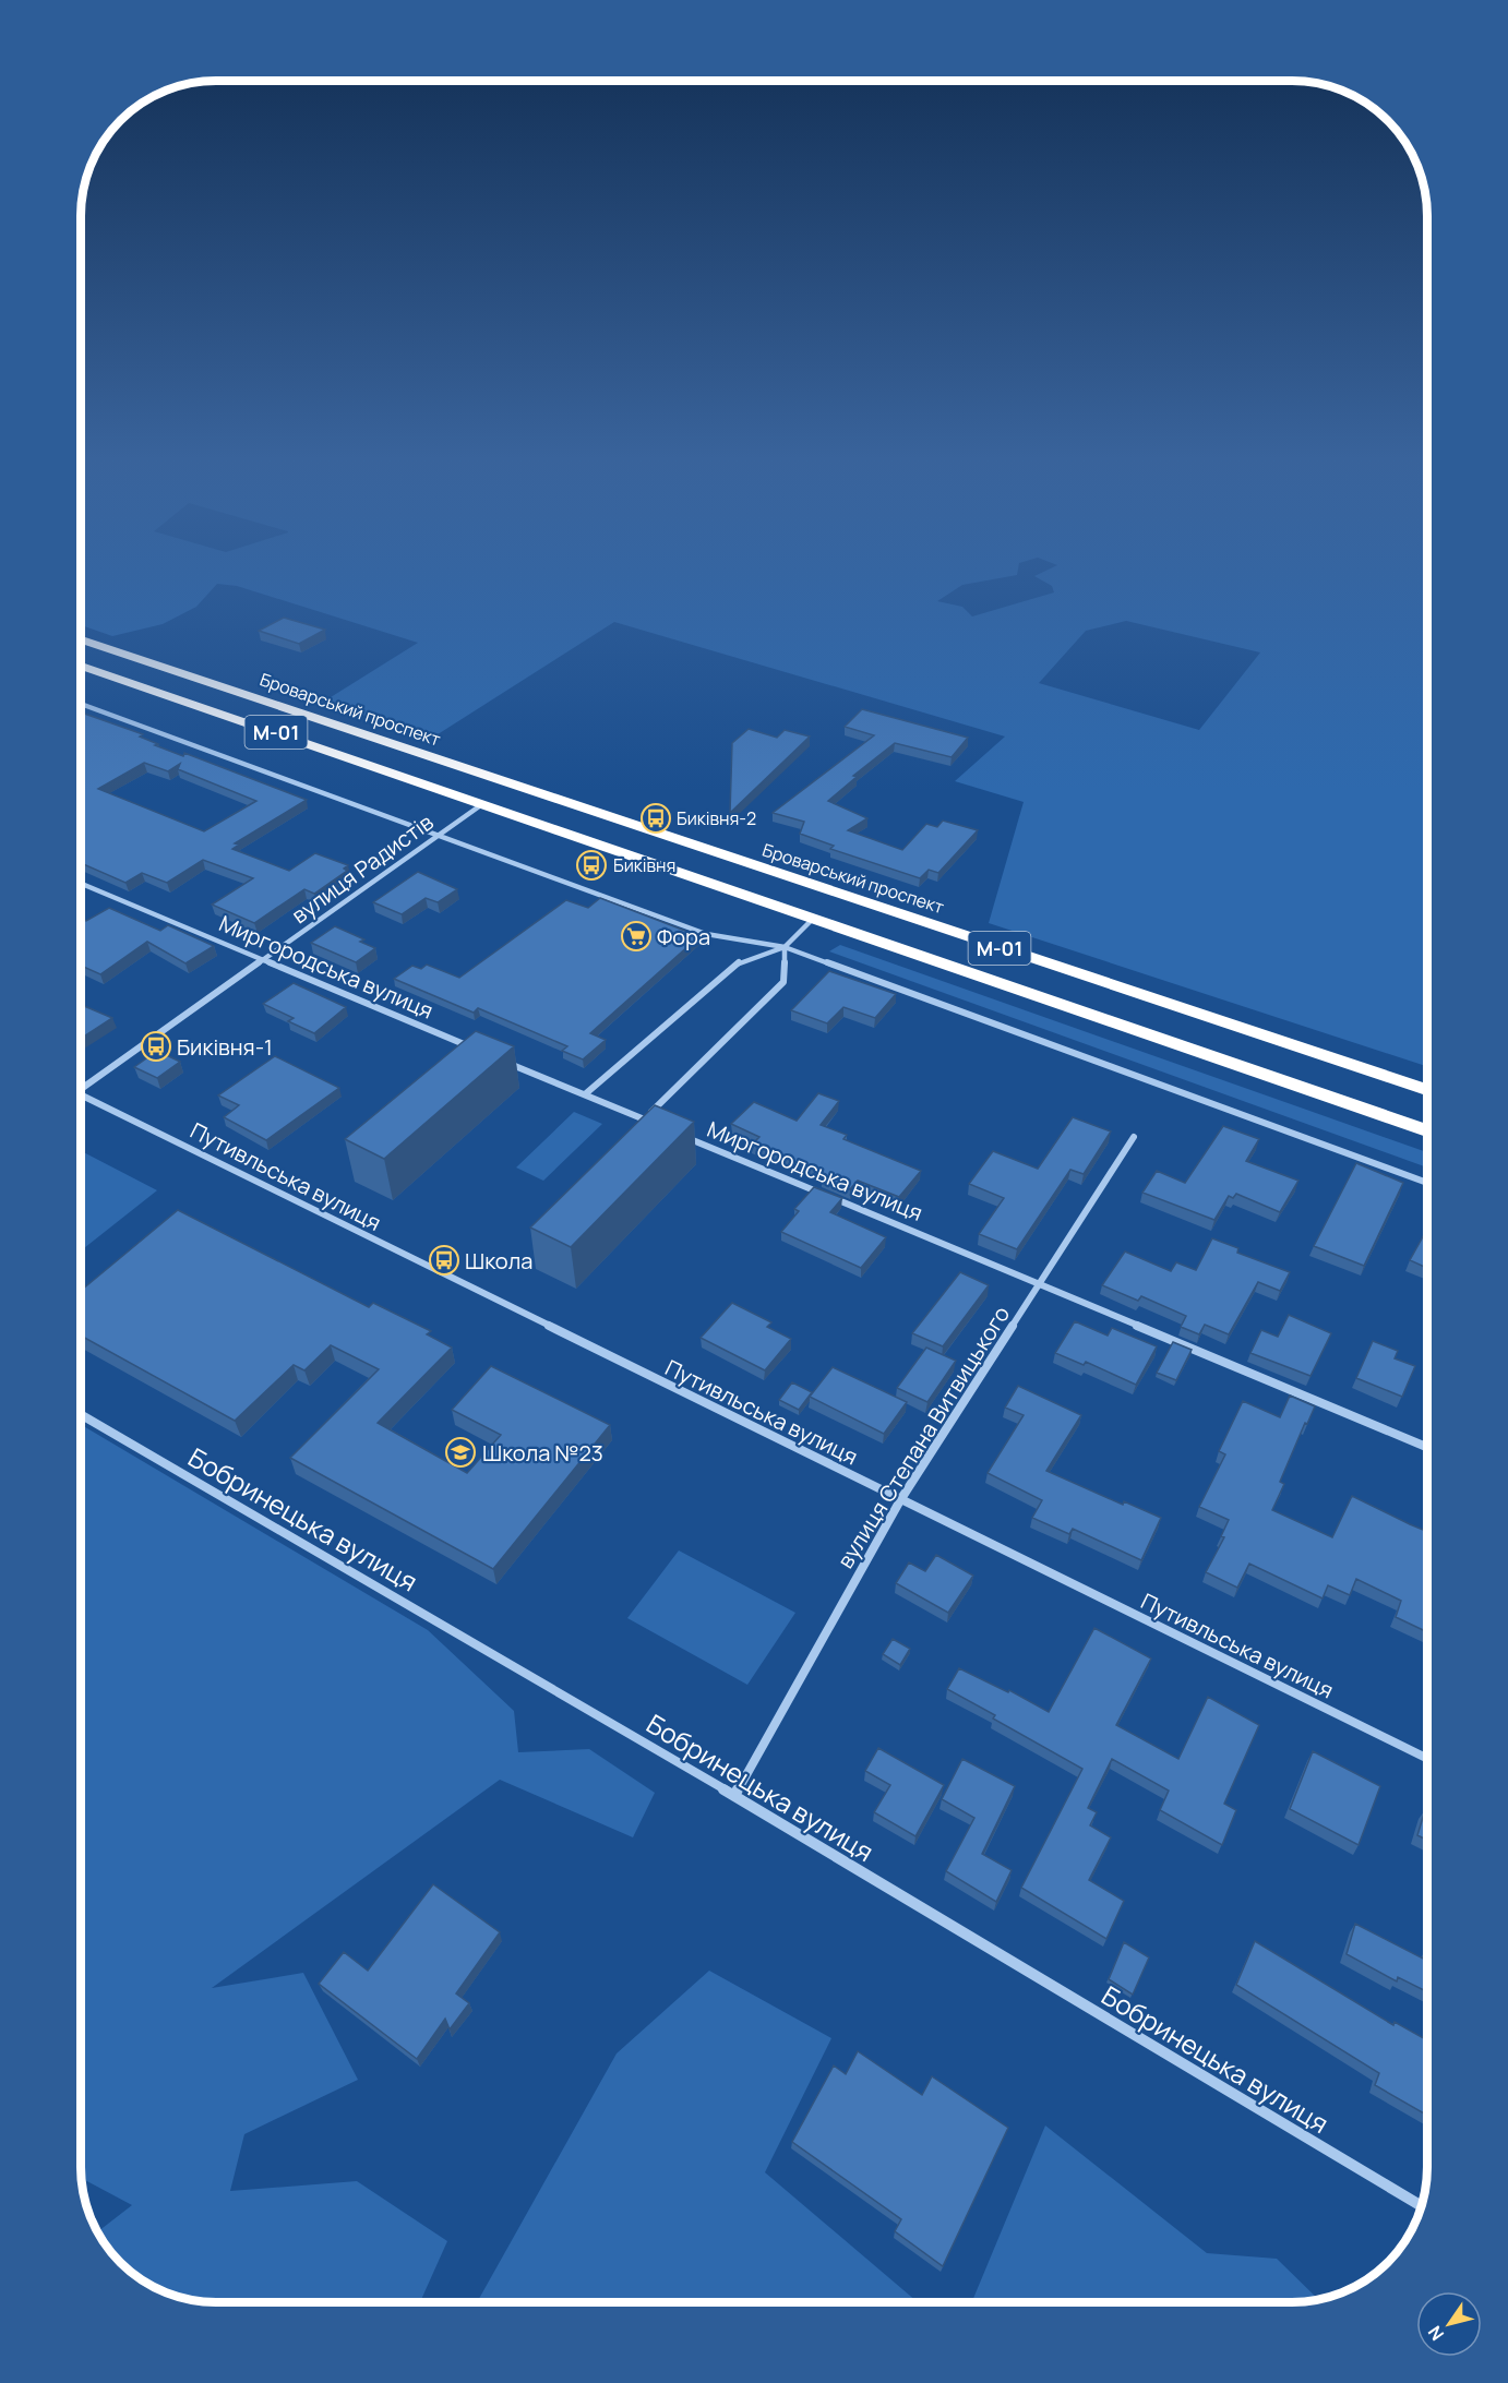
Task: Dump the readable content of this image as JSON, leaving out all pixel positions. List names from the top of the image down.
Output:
{
  "streets": {
    "highway": ["Броварський проспект", "М-01"],
    "street": [
      "вулиця Радистів",
      "Миргородська вулиця",
      "Путивльська вулиця",
      "вулиця Степана Витвицького",
      "Бобринецька вулиця"
    ]
  },
  "crossings": [
    ["М-01", "вулиця Радистів"],
    ["вулиця Радистів", "Миргородська вулиця"],
    ["Миргородська вулиця", "вулиця Степана Витвицького"],
    ["Путивльська вулиця", "вулиця Степана Витвицького"],
    ["вулиця Степана Витвицького", "Бобринецька вулиця"]
  ],
  "places": {
    "bus stop": [
      "Бикiвня-2",
      "Бикiвня",
      "Бикiвня-1",
      "Школа"
    ],
    "supermarket": ["Фора"],
    "school or university": ["Школа №23"]
  },
  "north": "bottom left"
}
